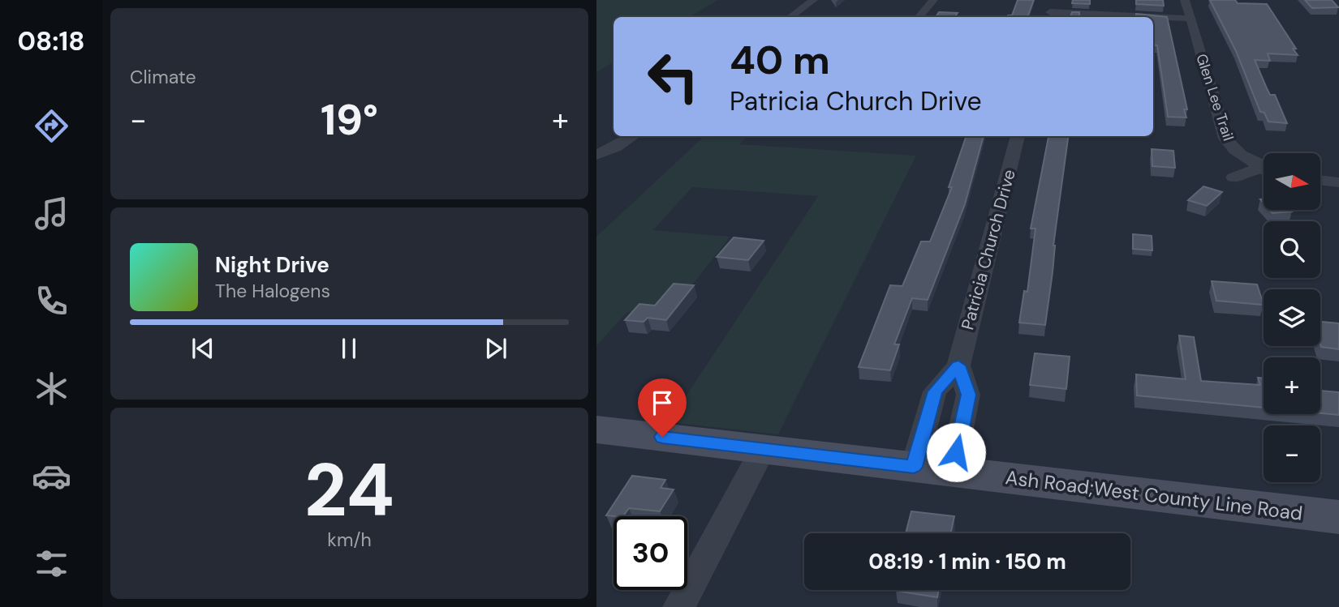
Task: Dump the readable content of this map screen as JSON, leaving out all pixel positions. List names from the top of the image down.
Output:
{
  "streets": {
    "main road": ["Ash Road;West County Line Road"],
    "street": ["Glen Lee Trail", "Patricia Church Drive"]
  },
  "crossings": [
    ["Patricia Church Drive", "Ash Road;West County Line Road"]
  ],
  "north": "right",
  "page": {
    "tabs": "08:18",
    "tile": [
      "Climate",
      ["24", "km/h"]
    ],
    "turn": ["40 m", "Patricia Church Drive"],
    "heat": ["−", "19°", "+"],
    "map_buttons": ["+", "−"],
    "song": ["Night Drive", "The Halogens"],
    "limit": "30",
    "trip": "08:19 · 1 min · 150 m"
  }
}
